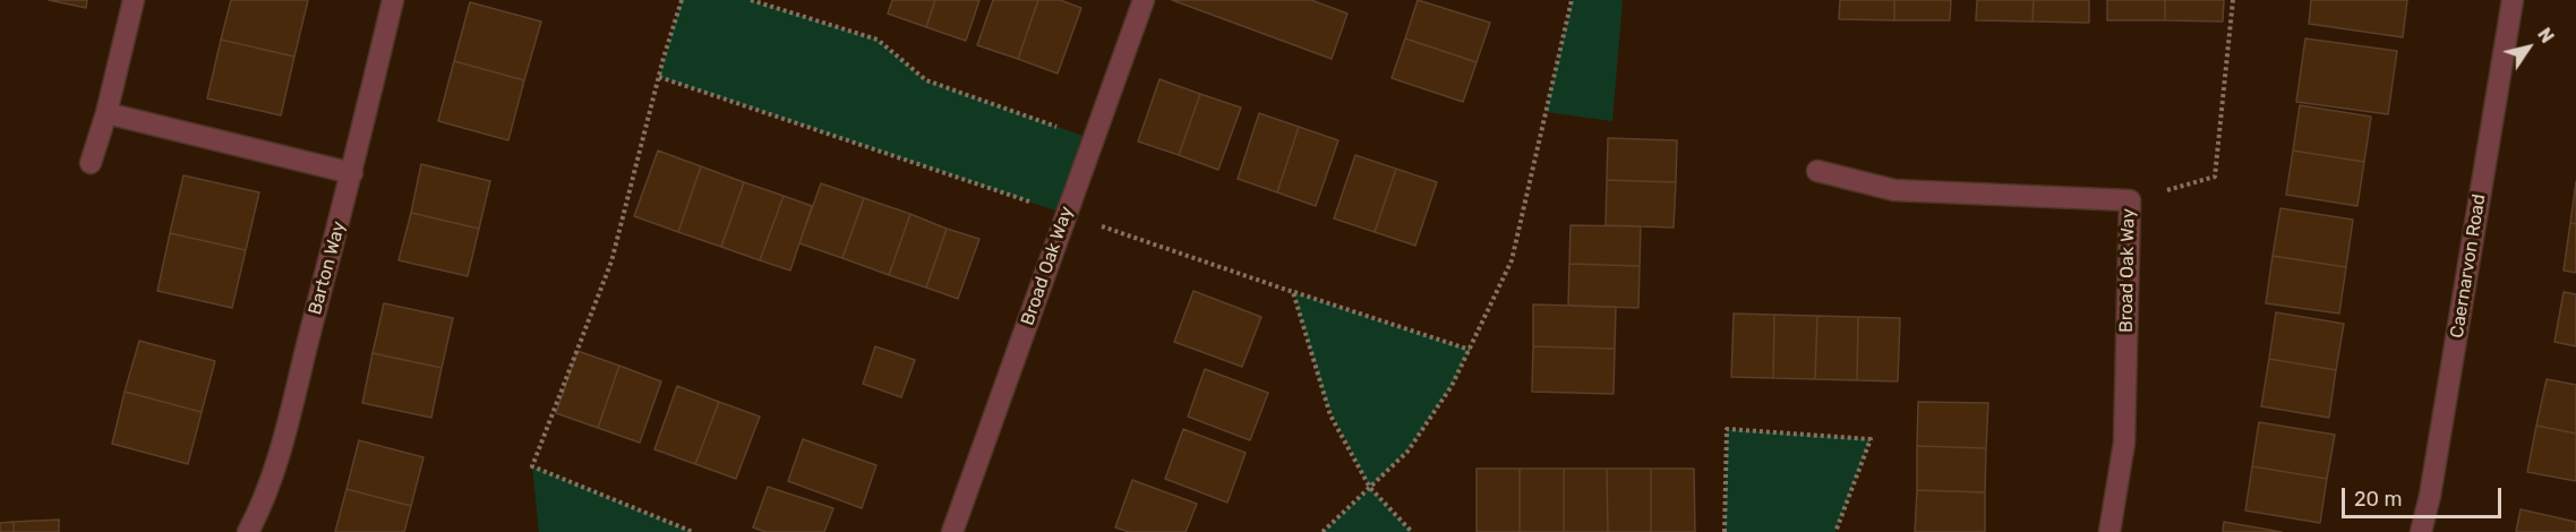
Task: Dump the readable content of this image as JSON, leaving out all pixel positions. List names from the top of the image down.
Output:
{
  "streets": {
    "street": ["Broad Oak Way", "Caernarvon Road", "Barton Way"]
  },
  "scale_bar": "20 m",
  "north": "top right"
}
